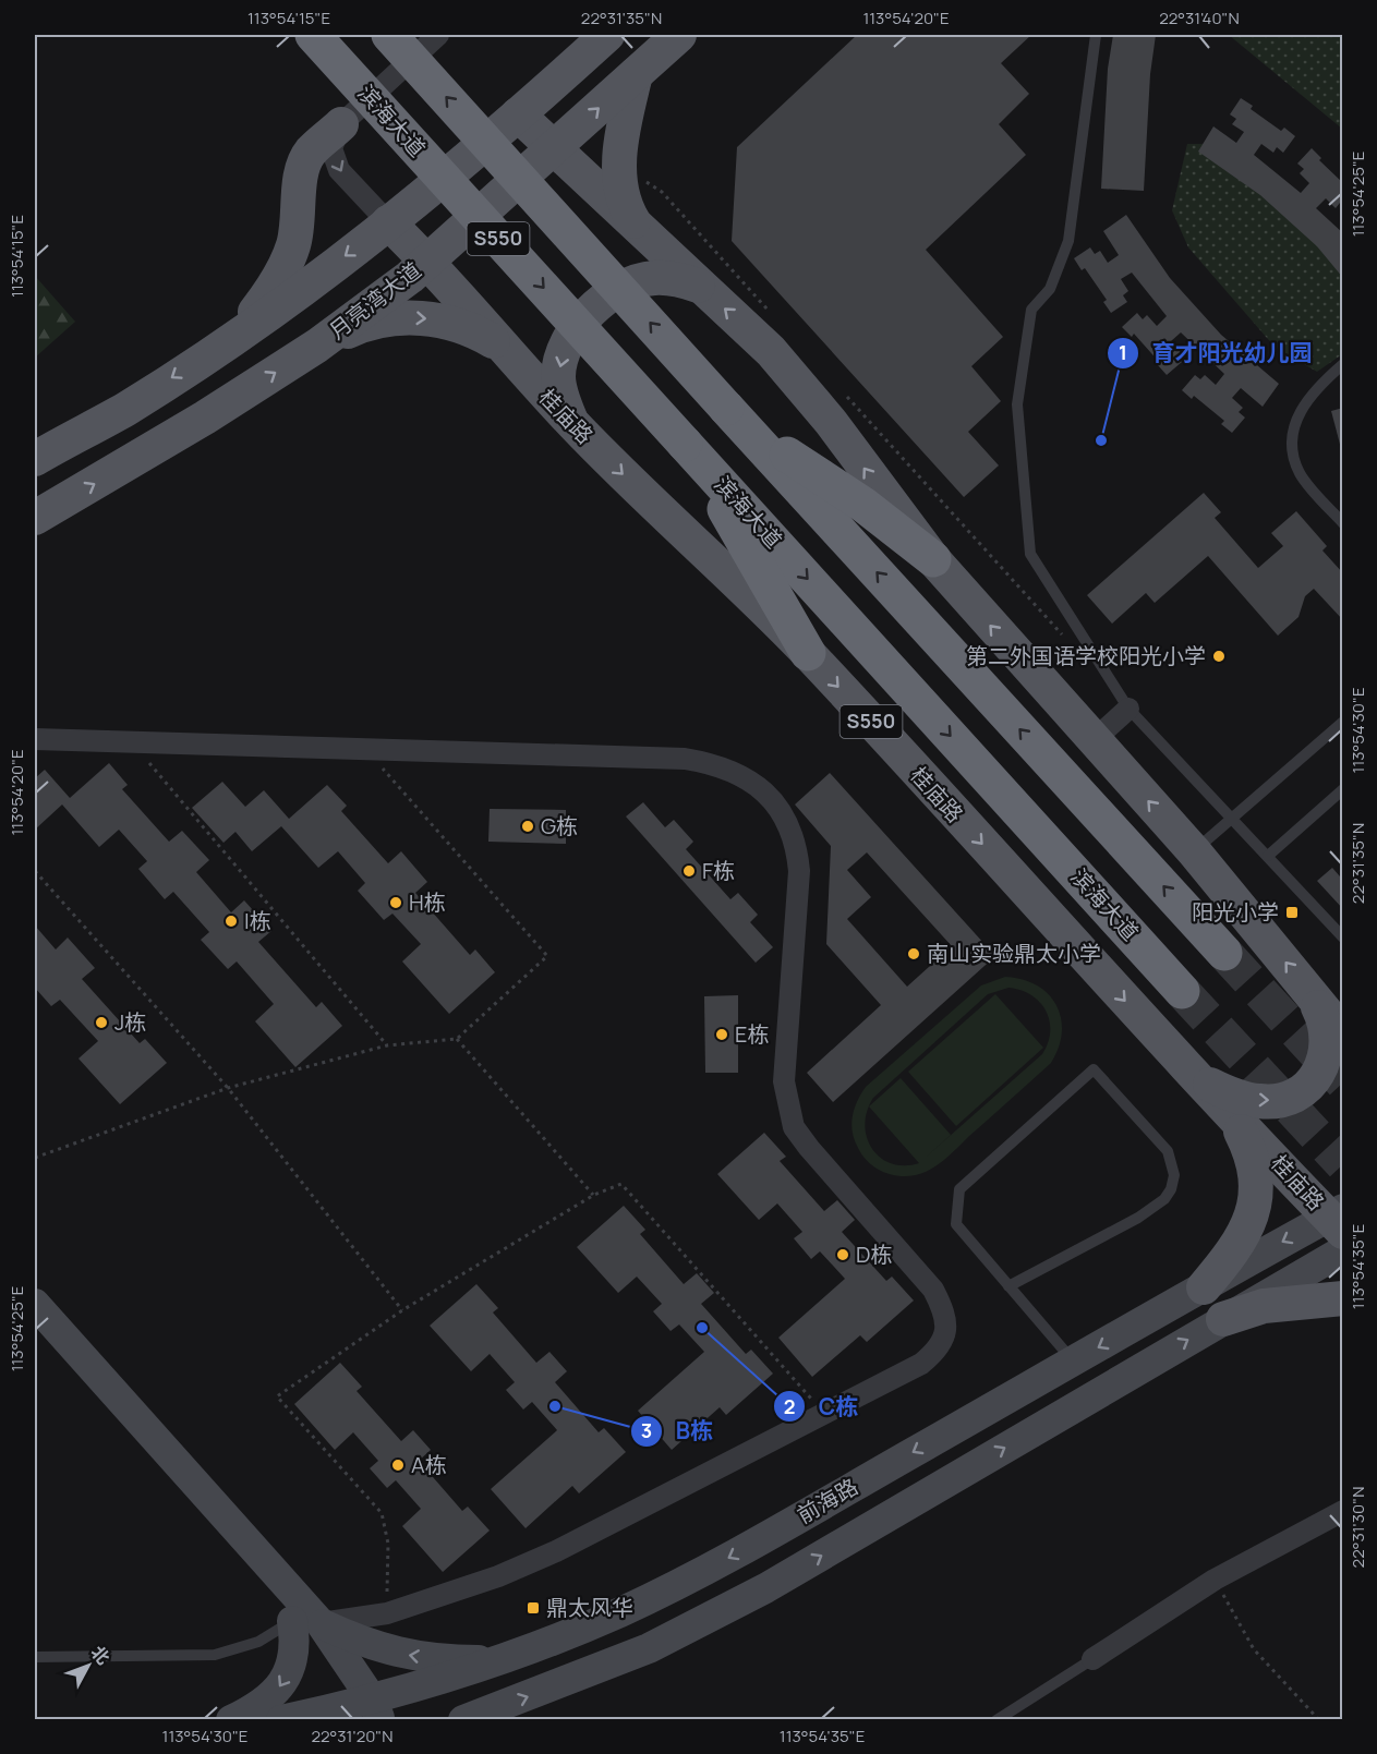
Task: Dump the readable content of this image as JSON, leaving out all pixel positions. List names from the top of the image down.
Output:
{
  "streets": {
    "highway": ["滨海大道", "S550"],
    "main road": ["月亮湾大道", "桂庙路", "前海路"]
  },
  "crossings": [
    ["月亮湾大道", "桂庙路"],
    ["桂庙路", "前海路"]
  ],
  "places": {
    "other": [
      "育才阳光幼儿园",
      "第二外国语学校阳光小学",
      "G栋",
      "F栋",
      "H栋",
      "I栋",
      "南山实验鼎太小学",
      "J栋",
      "E栋",
      "D栋",
      "C栋",
      "B栋",
      "A栋"
    ],
    "transit": ["阳光小学", "鼎太风华"]
  },
  "north": "top right",
  "coordinates": [
    "113°54'15\"E",
    "22°31'35\"N",
    "113°54'20\"E",
    "22°31'40\"N",
    "113°54'25\"E",
    "113°54'30\"E",
    "113°54'35\"E",
    "22°31'30\"N",
    "22°31'20\"N"
  ]
}
